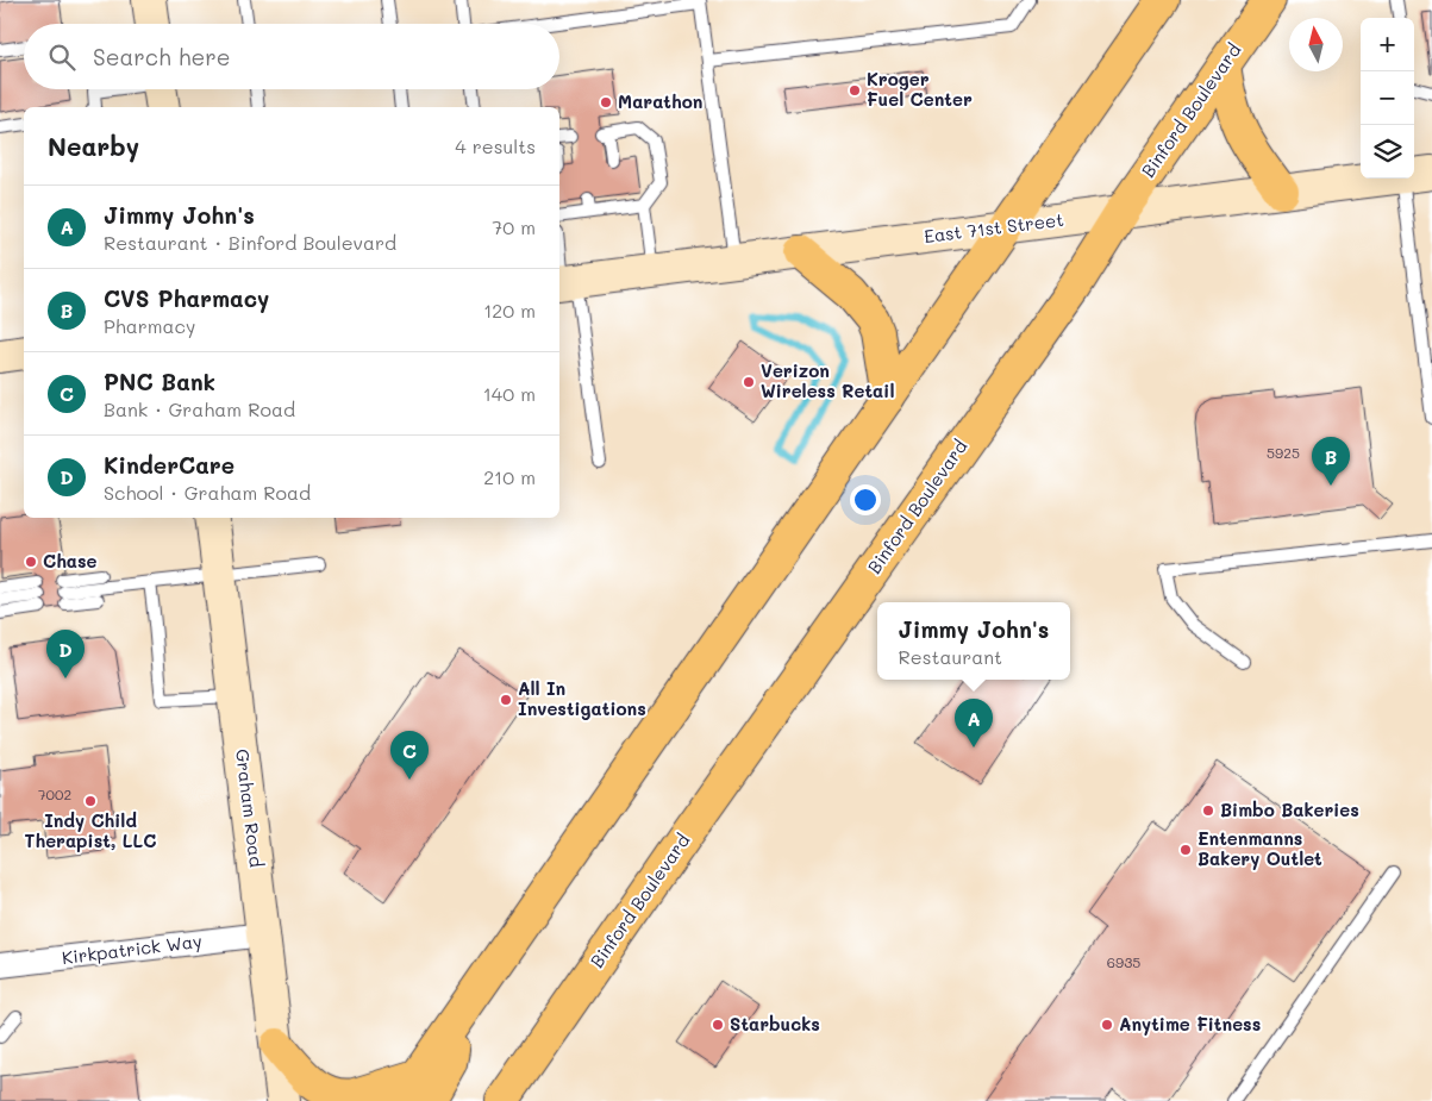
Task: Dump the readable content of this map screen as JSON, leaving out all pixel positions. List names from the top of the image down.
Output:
{
  "streets": {
    "main road": ["Binford Boulevard", "East 71st Street", "Graham Road"],
    "street": ["Kirkpatrick Way"]
  },
  "crossings": [
    ["Binford Boulevard", "East 71st Street"],
    ["Graham Road", "Kirkpatrick Way"]
  ],
  "places": [
    "Kroger Fuel Center",
    "Marathon",
    "Verizon Wireless Retail",
    "Chase",
    "All In Investigations",
    "Indy Child Therapist, LLC",
    "Bimbo Bakeries",
    "Entenmanns Bakery Outlet",
    "Starbucks",
    "Anytime Fitness"
  ],
  "house_numbers": ["5925", "7002", "6935"],
  "north": "top",
  "page": {
    "map_buttons": ["+", "−"],
    "search": "Search here",
    "heading": ["Nearby", "4 results"],
    "list": [
      {
        "mark": "A",
        "name": "Jimmy John's",
        "note": "Restaurant · Binford Boulevard",
        "value": "70 m"
      },
      {
        "mark": "B",
        "name": "CVS Pharmacy",
        "note": "Pharmacy",
        "value": "120 m"
      },
      {
        "mark": "C",
        "name": "PNC Bank",
        "note": "Bank · Graham Road",
        "value": "140 m"
      },
      {
        "mark": "D",
        "name": "KinderCare",
        "note": "School · Graham Road",
        "value": "210 m"
      }
    ],
    "pins": [
      "B",
      "D",
      "A",
      "C"
    ],
    "popup": ["Jimmy John's", "Restaurant"]
  }
}
